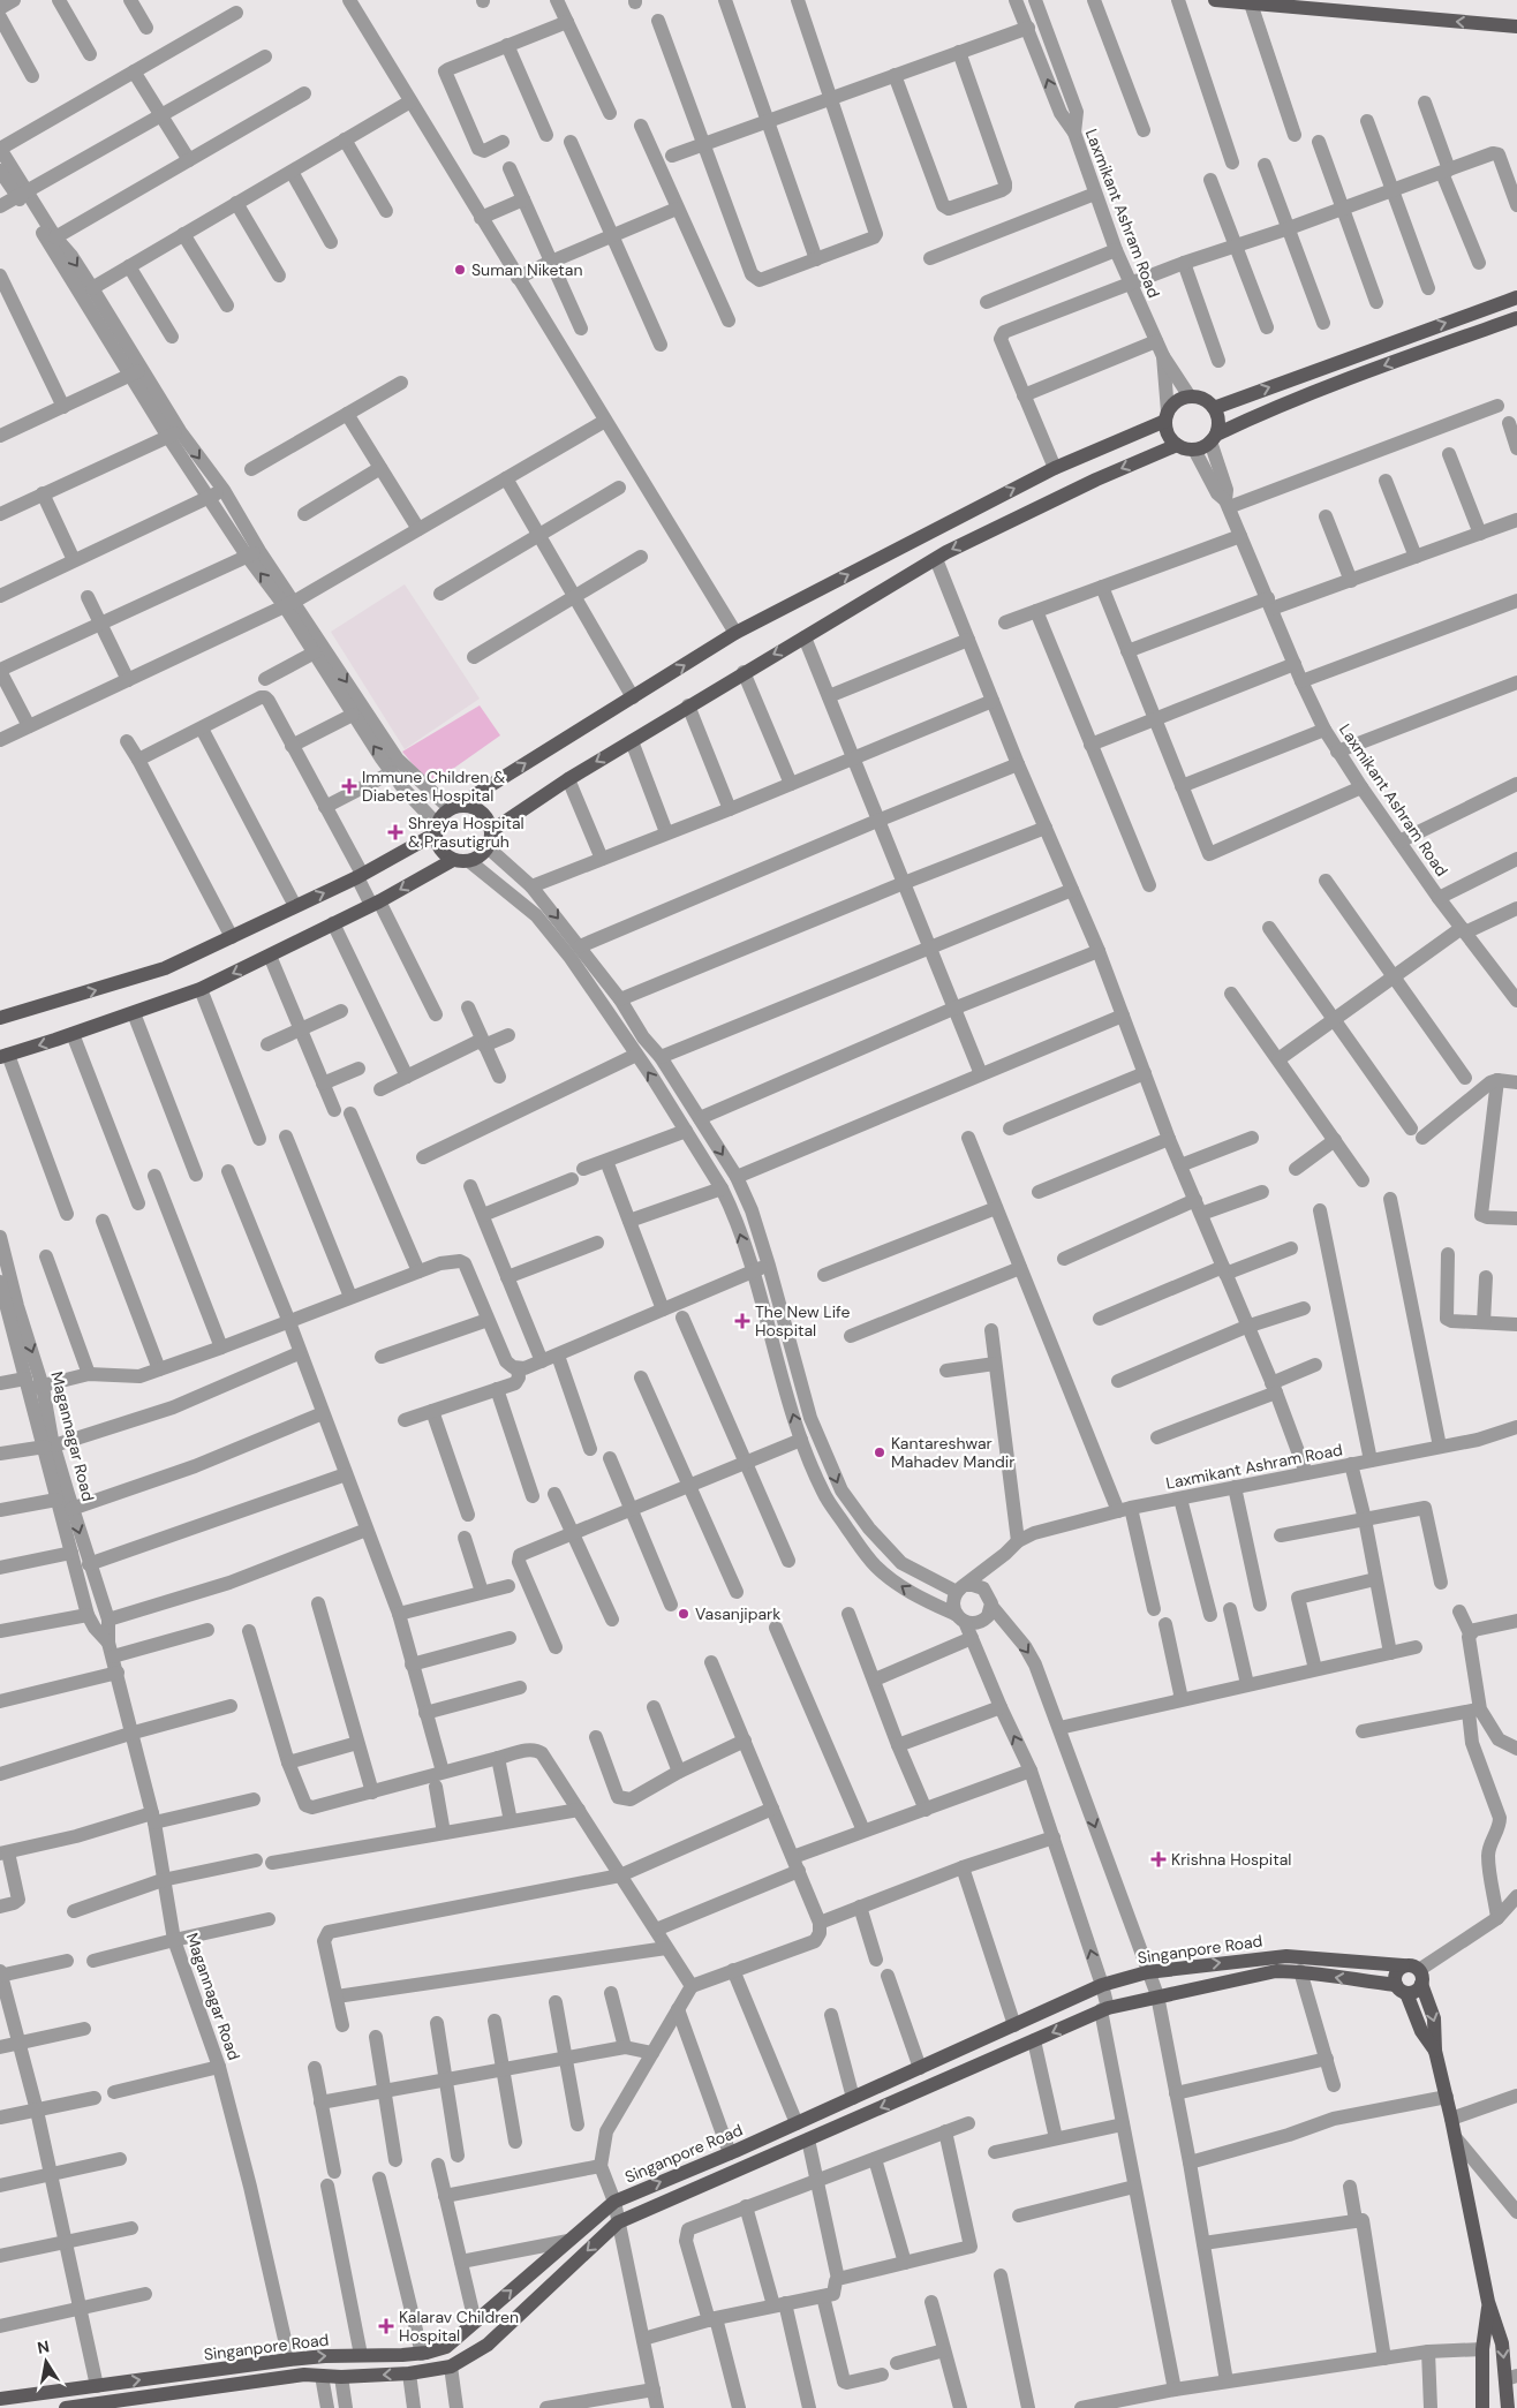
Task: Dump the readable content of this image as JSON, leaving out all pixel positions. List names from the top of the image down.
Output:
{
  "streets": {
    "main road": ["Singanpore Road"],
    "street": ["Laxmikant Ashram Road", "Magannagar Road"]
  },
  "crossings": [
    ["Magannagar Road", "Singanpore Road"]
  ],
  "places": {
    "other": ["Suman Niketan", "Kantareshwar Mahadev Mandir", "Vasanjipark"],
    "health": [
      "Immune Children & Diabetes Hospital",
      "Shreya Hospital & Prasutigruh",
      "The New Life Hospital",
      "Krishna Hospital",
      "Kalarav Children Hospital"
    ]
  },
  "north": "top"
}
